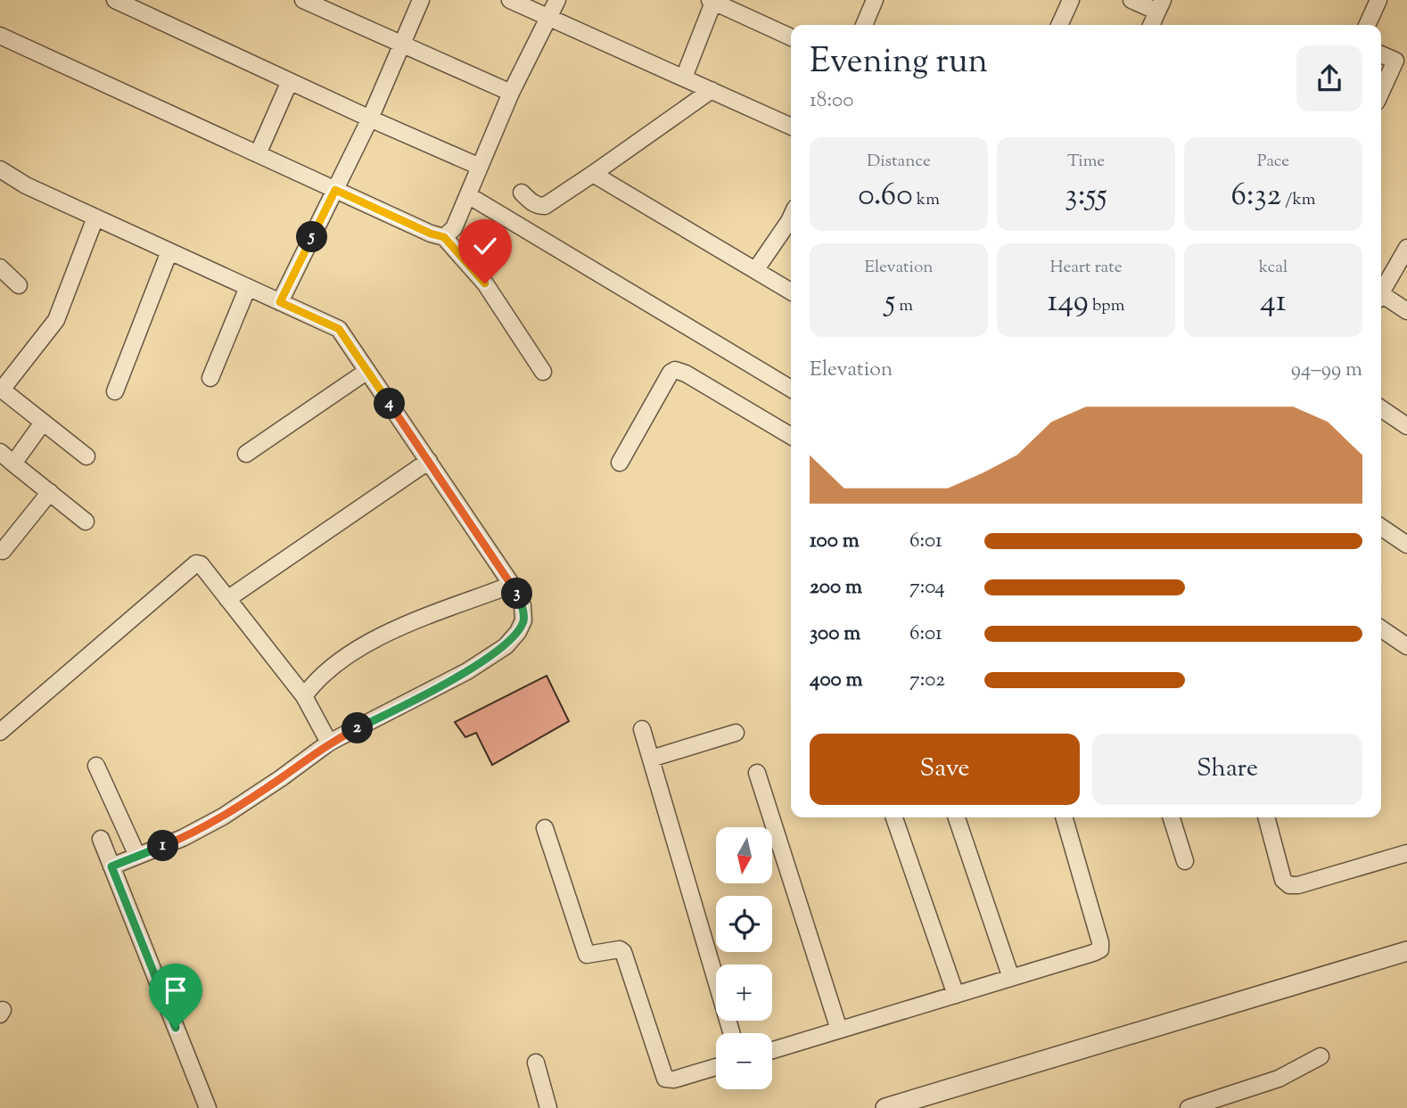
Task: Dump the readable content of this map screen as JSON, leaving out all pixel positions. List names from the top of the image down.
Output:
{
  "north": "bottom",
  "page": {
    "heading": ["Evening run", "18:00"],
    "stats": [
      ["Distance", "0.60 km"],
      ["Time", "3:55"],
      ["Pace", "6:32 /km"],
      ["Elevation", "5 m"],
      ["Heart rate", "149 bpm"],
      ["kcal", "41"]
    ],
    "pins": [
      "5",
      "4",
      "3",
      "2",
      "1"
    ],
    "chart": ["Elevation", "94–99 m"],
    "list": [
      {
        "name": "100 m",
        "note": "6:01"
      },
      {
        "name": "200 m",
        "note": "7:04"
      },
      {
        "name": "300 m",
        "note": "6:01"
      },
      {
        "name": "400 m",
        "note": "7:02"
      }
    ],
    "buttons": ["Save", "Share"],
    "map_buttons": ["+", "−"]
  }
}
